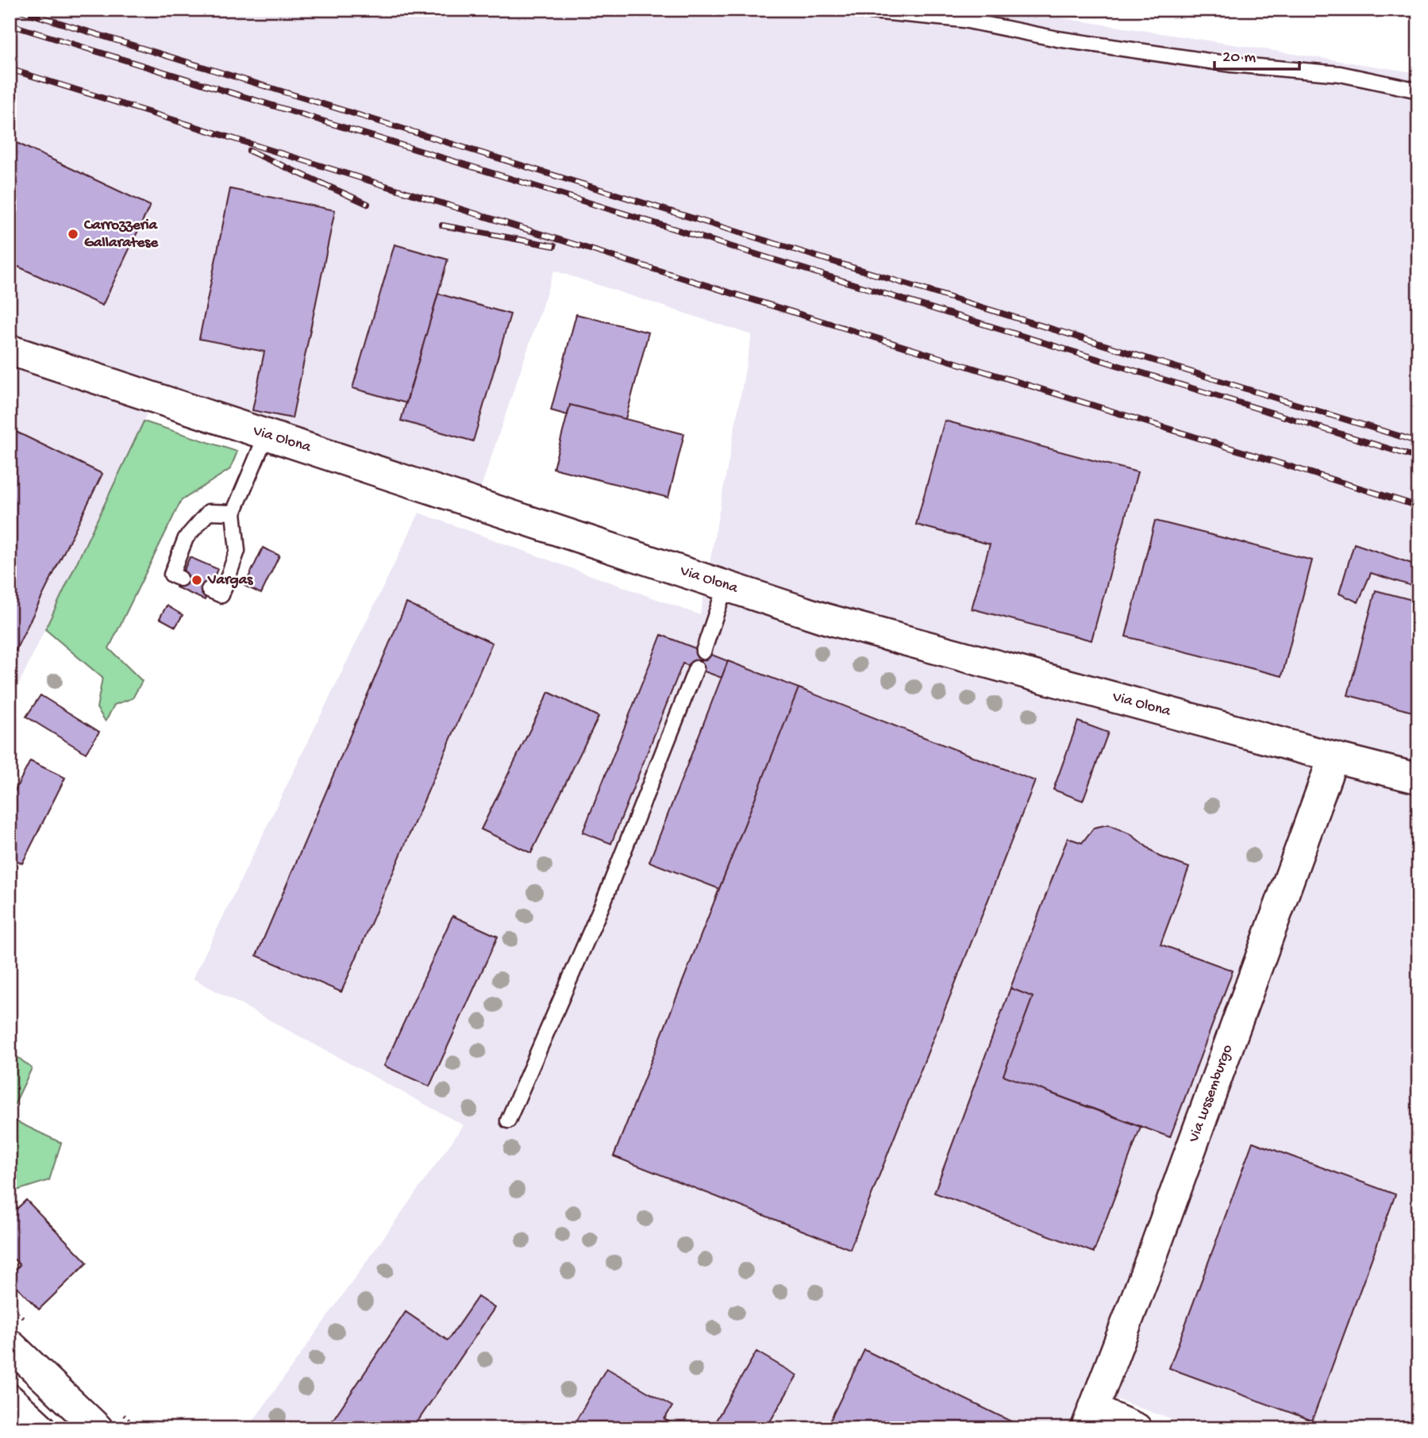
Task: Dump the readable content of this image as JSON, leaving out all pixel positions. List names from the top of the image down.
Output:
{
  "streets": {
    "street": ["Via Olona", "Via Lussemburgo"]
  },
  "crossings": [
    ["Via Olona", "Via Lussemburgo"]
  ],
  "places": ["Carrozzeria Gallaratese", "Vargas"],
  "scale_bar": "20 m"
}
